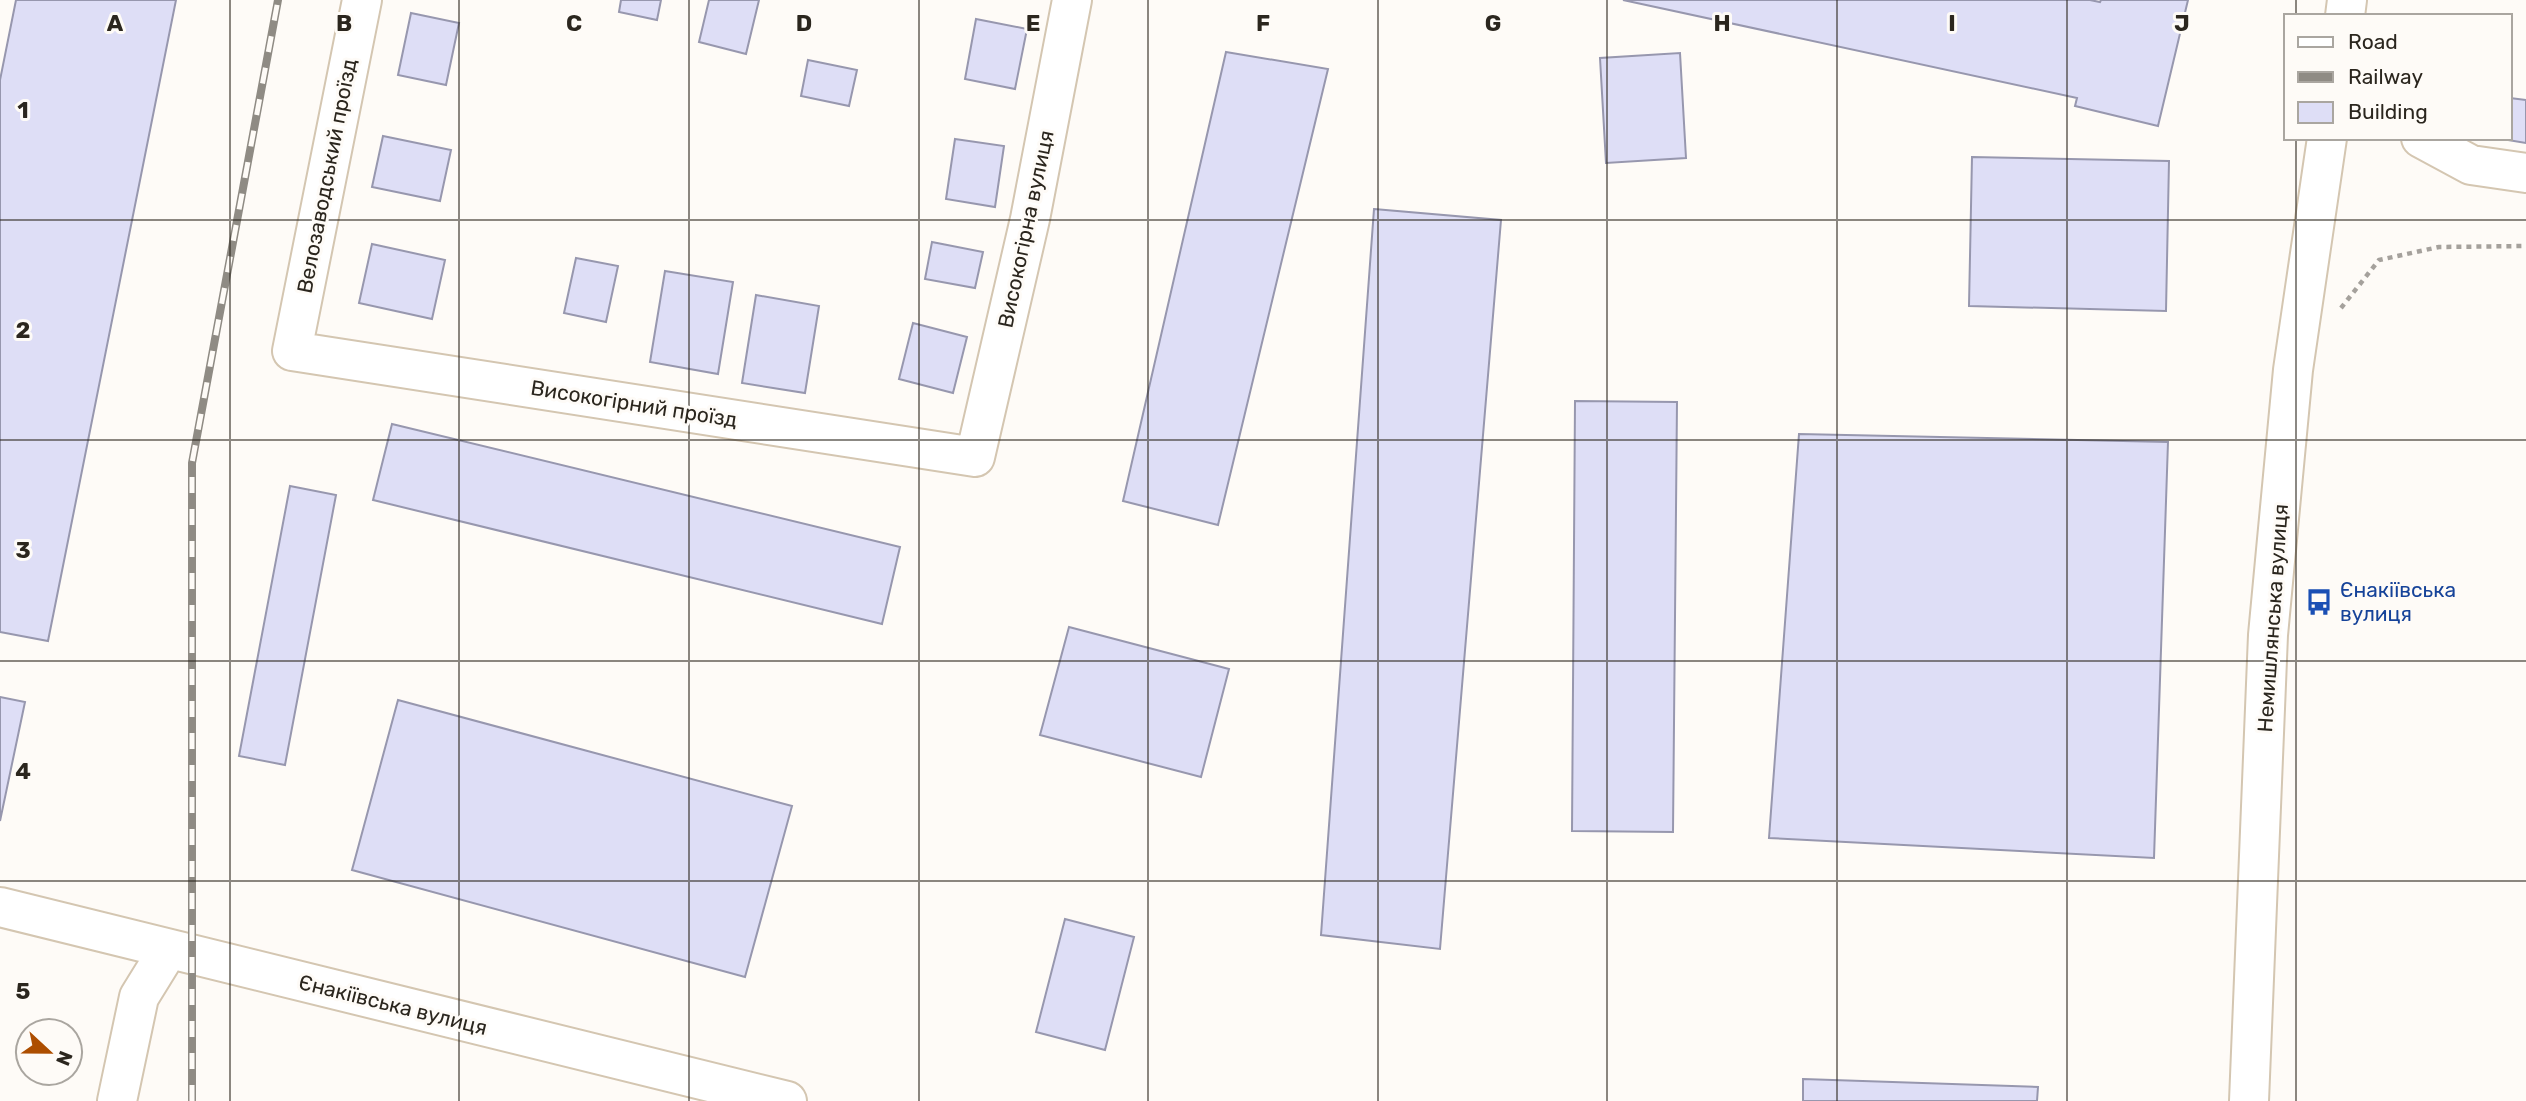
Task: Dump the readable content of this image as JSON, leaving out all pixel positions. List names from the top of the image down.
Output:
{
  "streets": {
    "street": [
      "Велозаводський проїзд",
      "Високогірна вулиця",
      "Високогірний проїзд",
      "Немишлянська вулиця",
      "Єнакіївська вулиця"
    ]
  },
  "crossings": [
    ["Велозаводський проїзд", "Високогірний проїзд"],
    ["Високогірна вулиця", "Високогірний проїзд"]
  ],
  "places": {
    "bus stop": ["Єнакіївська вулиця"]
  },
  "legend": ["Road", "Railway", "Building"],
  "north": "right",
  "grid": {
    "columns": [
      "A",
      "B",
      "C",
      "D",
      "E",
      "F",
      "G",
      "H",
      "I",
      "J"
    ],
    "rows": [
      "1",
      "2",
      "3",
      "4",
      "5"
    ]
  }
}
